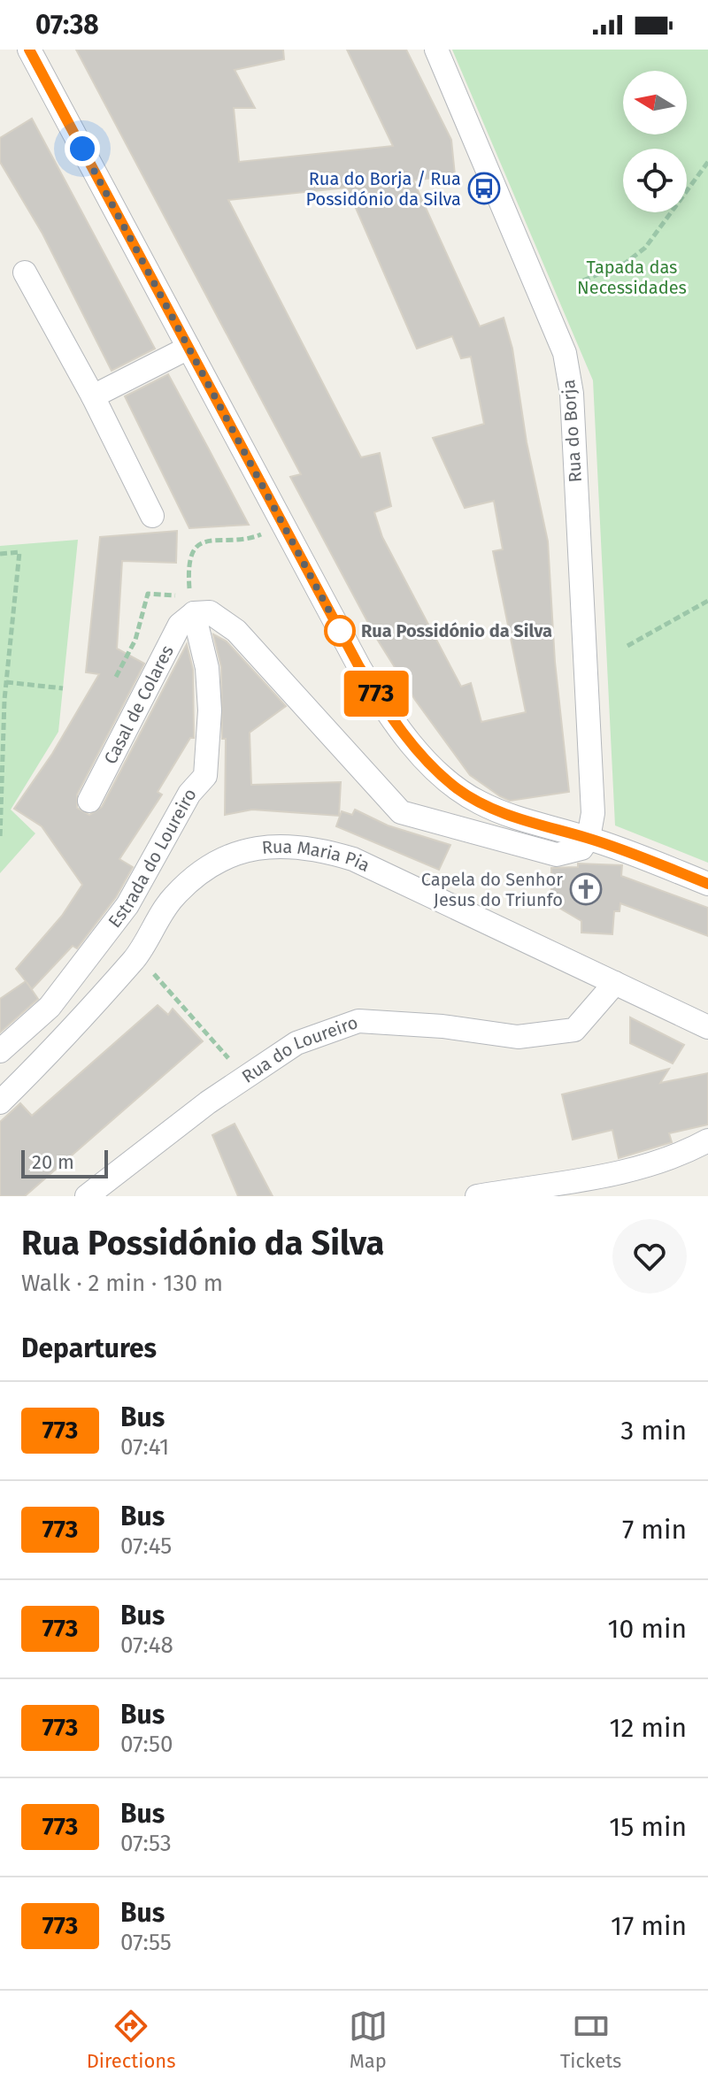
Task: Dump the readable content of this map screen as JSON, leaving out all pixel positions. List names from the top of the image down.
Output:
{
  "streets": {
    "street": [
      "Rua do Borja",
      "Casal de Colares",
      "Estrada do Loureiro",
      "Rua Maria Pia",
      "Rua do Loureiro"
    ]
  },
  "crossings": [
    ["Casal de Colares", "Estrada do Loureiro"],
    ["Rua Maria Pia", "Rua do Loureiro"]
  ],
  "parks": ["Tapada das Necessidades"],
  "places": {
    "bus stop": ["Rua do Borja / Rua Possidónio da Silva"],
    "other": ["Rua Possidónio da Silva"],
    "church": ["Capela do Senhor Jesus do Triunfo"]
  },
  "lines": ["bus line 773"],
  "scale_bar": "20 m",
  "north": "left",
  "page": {
    "status": "07:38",
    "on_map": "773",
    "scale": "20 m",
    "heading": [
      ["Rua Possidónio da Silva", "Walk · 2 min · 130 m"],
      "Departures"
    ],
    "list": [
      {
        "mark": "773",
        "name": "Bus",
        "note": "07:41",
        "value": "3 min"
      },
      {
        "mark": "773",
        "name": "Bus",
        "note": "07:45",
        "value": "7 min"
      },
      {
        "mark": "773",
        "name": "Bus",
        "note": "07:48",
        "value": "10 min"
      },
      {
        "mark": "773",
        "name": "Bus",
        "note": "07:50",
        "value": "12 min"
      },
      {
        "mark": "773",
        "name": "Bus",
        "note": "07:53",
        "value": "15 min"
      },
      {
        "mark": "773",
        "name": "Bus",
        "note": "07:55",
        "value": "17 min"
      }
    ],
    "tabs": ["Directions", "Map", "Tickets"]
  }
}
